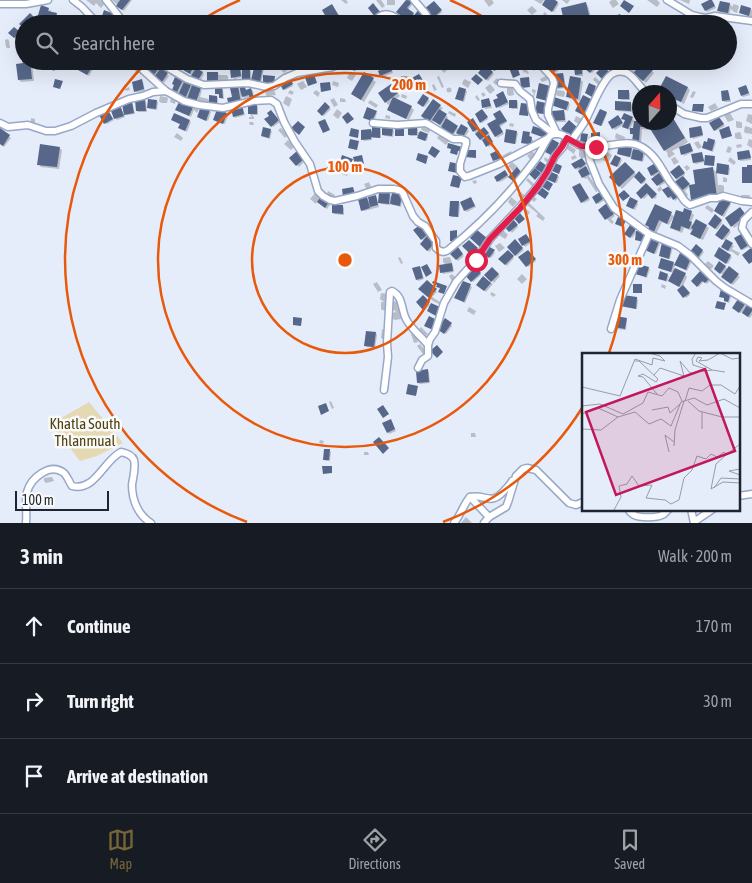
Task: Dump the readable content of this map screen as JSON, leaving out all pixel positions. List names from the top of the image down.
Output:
{
  "parks": ["Khatla South Thlanmual"],
  "scale_bar": "100 m",
  "north": "top",
  "page": {
    "search": "Search here",
    "scale": "100 m",
    "heading": ["3 min", "Walk · 200 m"],
    "list": [
      ["Continue", "170 m"],
      ["Turn right", "30 m"],
      "Arrive at destination"
    ],
    "nav": ["Map", "Directions", "Saved"]
  },
  "rings": ["200 m", "100 m", "300 m"]
}
